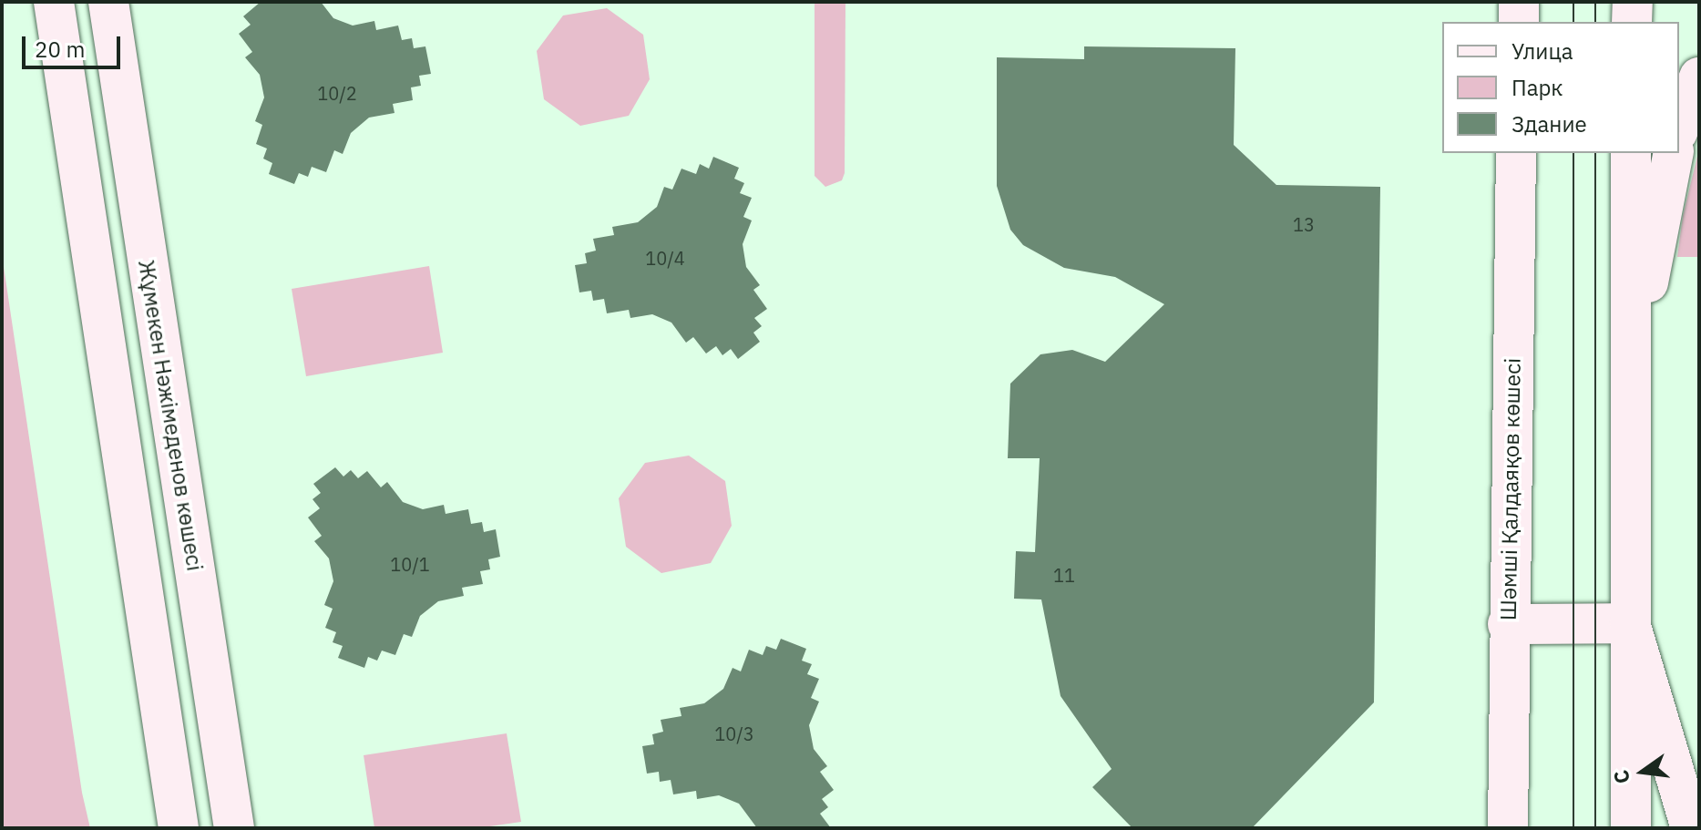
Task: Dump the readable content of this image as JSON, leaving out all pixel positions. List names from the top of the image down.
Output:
{
  "streets": {
    "main road": ["Жұмекен Нәжімеденов көшесі", "Шәмші Қалдаяқов көшесі"]
  },
  "house_numbers": [
    "10/2",
    "13",
    "10/4",
    "10/1",
    "11",
    "10/3"
  ],
  "legend": ["Улица", "Парк", "Здание"],
  "scale_bar": "20 m",
  "north": "left"
}
